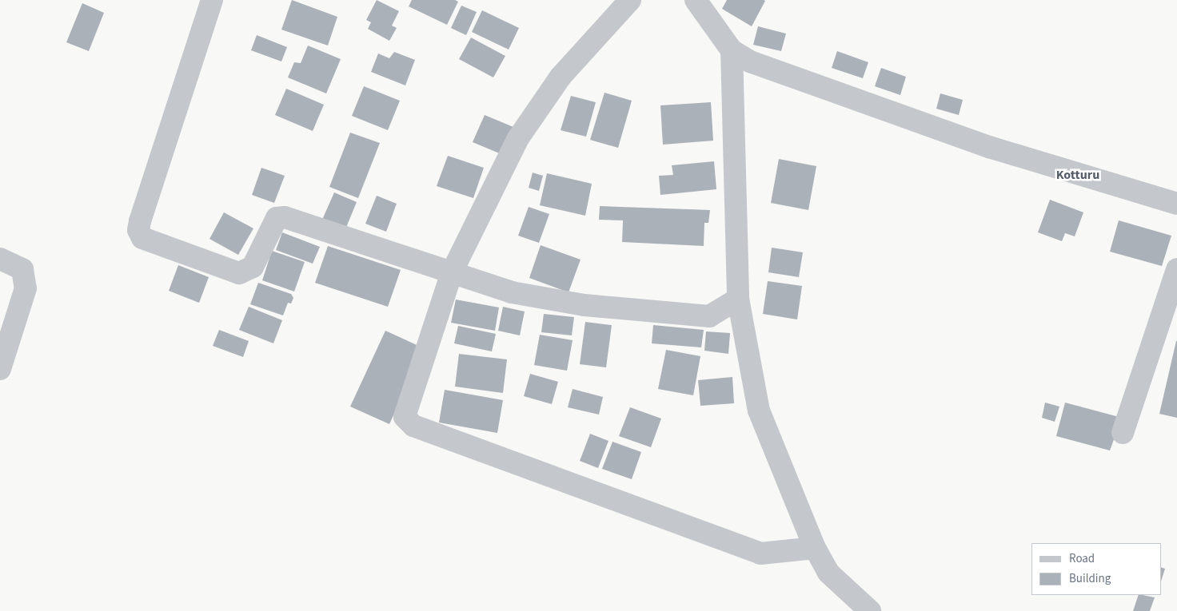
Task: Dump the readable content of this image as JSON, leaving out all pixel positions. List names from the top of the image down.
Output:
{
  "districts": ["Kotturu"],
  "legend": ["Road", "Building"]
}
